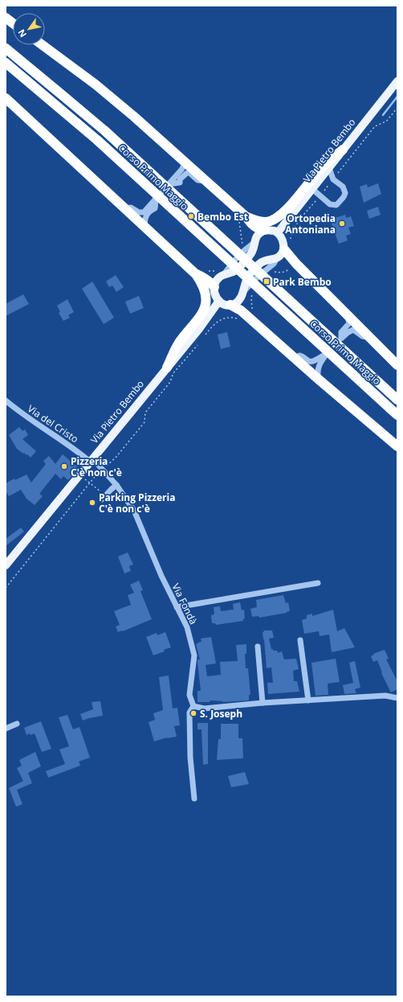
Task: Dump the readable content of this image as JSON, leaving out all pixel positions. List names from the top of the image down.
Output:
{
  "streets": {
    "highway": ["Corso Primo Maggio"],
    "main road": ["Via Pietro Bembo"],
    "street": ["Via del Cristo", "Via Fondà"]
  },
  "crossings": [
    ["Via Pietro Bembo", "Via del Cristo"],
    ["Via Pietro Bembo", "Via Fondà"],
    ["Via del Cristo", "Via Fondà"]
  ],
  "places": {
    "other": [
      "Bembo Est",
      "Ortopedia Antoniana",
      "Pizzeria C'è non c'è",
      "Parking Pizzeria C'è non c'è",
      "S. Joseph"
    ],
    "transit": ["Park Bembo"]
  },
  "north": "bottom left"
}
